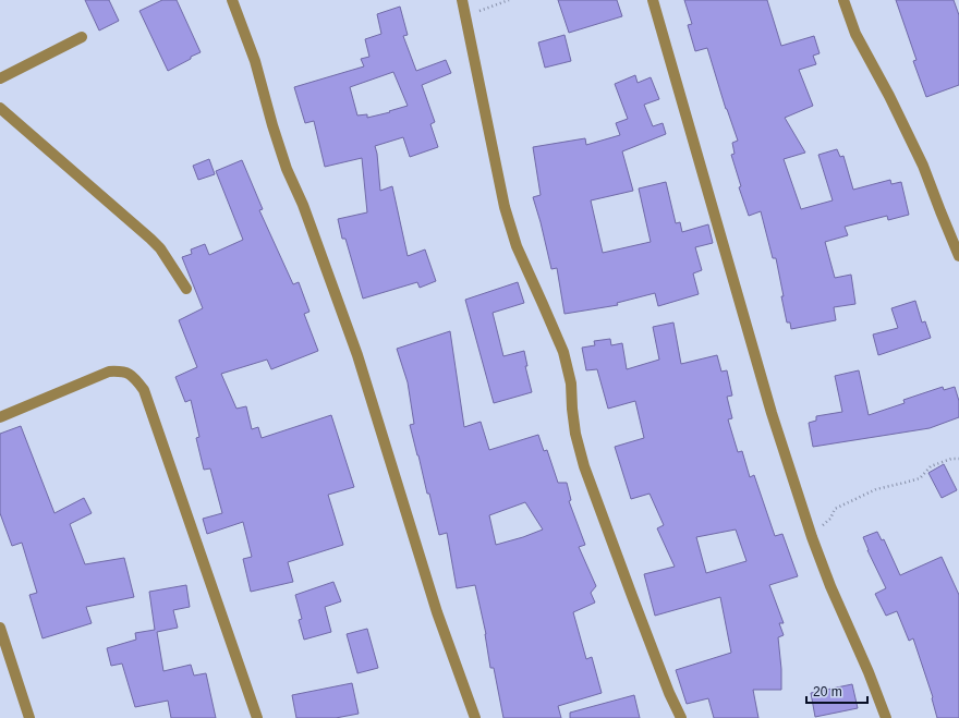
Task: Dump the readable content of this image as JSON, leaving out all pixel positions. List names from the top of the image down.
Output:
{
  "scale_bar": "20 m"
}
